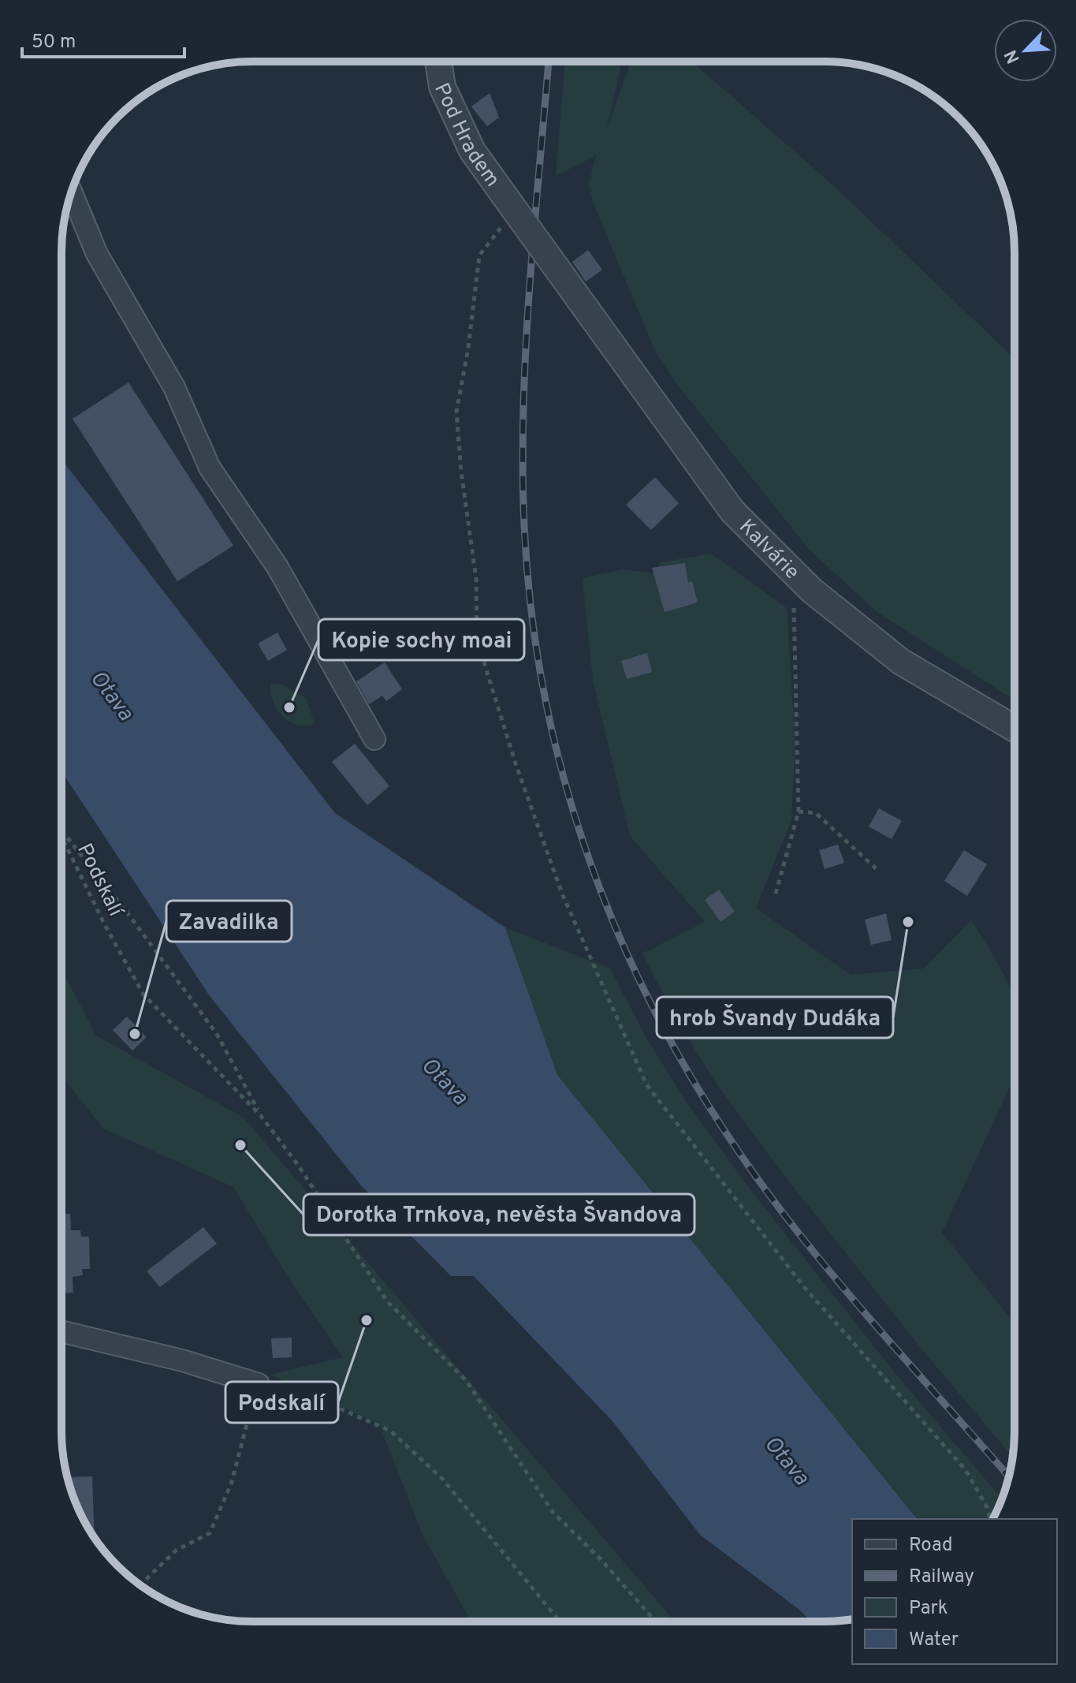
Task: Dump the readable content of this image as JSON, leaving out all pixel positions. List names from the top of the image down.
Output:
{
  "streets": {
    "street": ["Pod Hradem", "Kalvárie"],
    "path": ["Podskalí"]
  },
  "crossings": [
    ["Pod Hradem", "Kalvárie"]
  ],
  "water": ["Otava"],
  "places": [
    "Kopie sochy moai",
    "hrob Švandy Dudáka",
    "Zavadilka",
    "Dorotka Trnkova, nevěsta Švandova",
    "Podskalí"
  ],
  "legend": [
    "Road",
    "Railway",
    "Park",
    "Water"
  ],
  "scale_bar": "50 m",
  "north": "bottom left"
}
